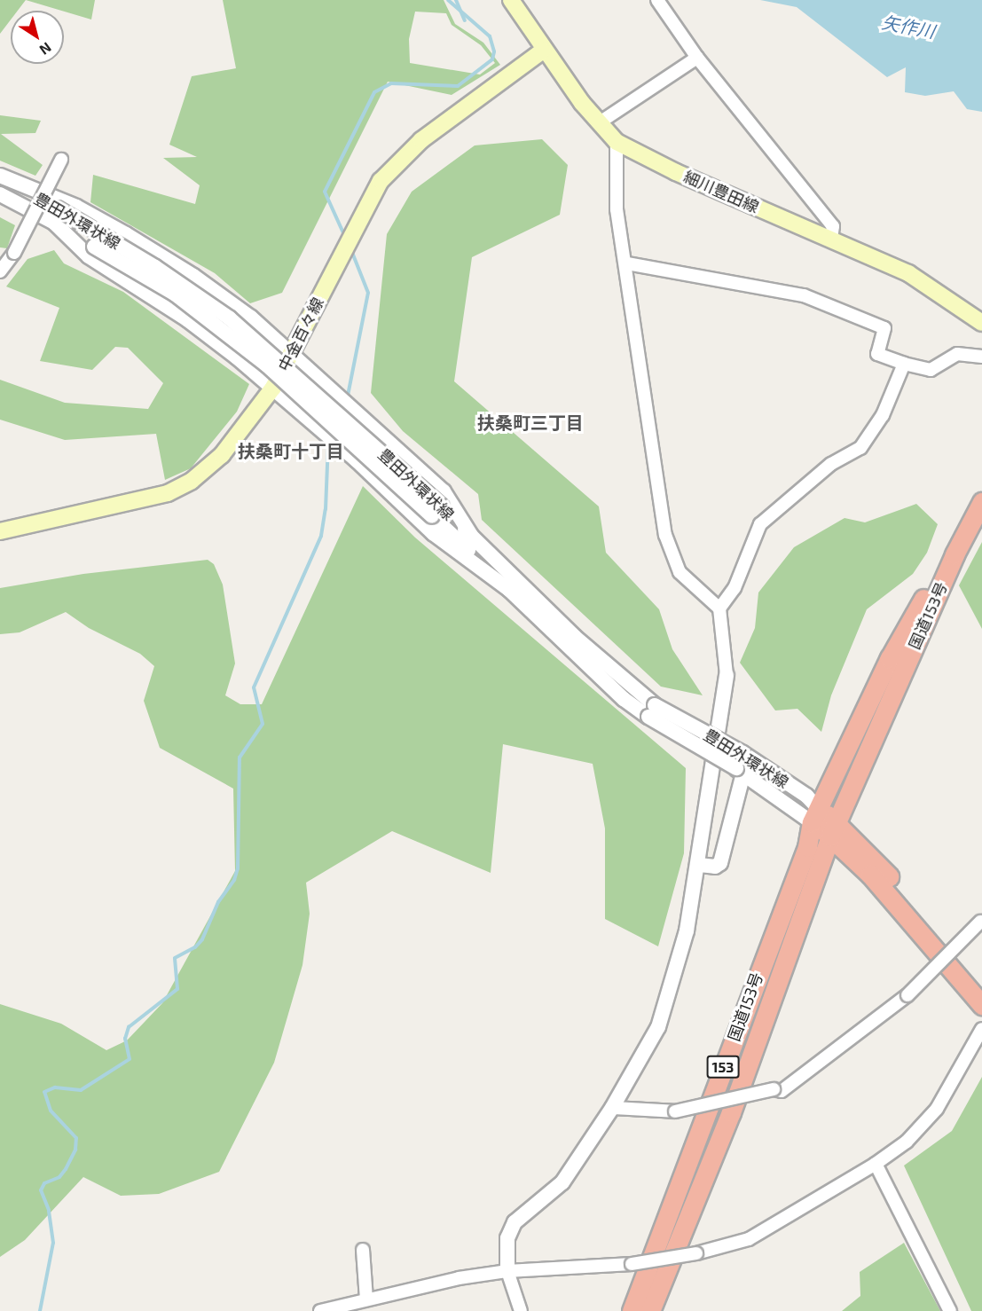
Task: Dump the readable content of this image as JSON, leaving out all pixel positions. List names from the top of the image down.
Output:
{
  "streets": {
    "highway": ["国道153号", "153"],
    "main road": ["細川豊田線", "中金百々線"],
    "street": ["豊田外環状線"]
  },
  "crossings": [
    ["細川豊田線", "中金百々線"],
    ["豊田外環状線", "国道153号"]
  ],
  "districts": ["扶桑町三丁目", "扶桑町十丁目"],
  "water": ["矢作川"],
  "north": "bottom right"
}
